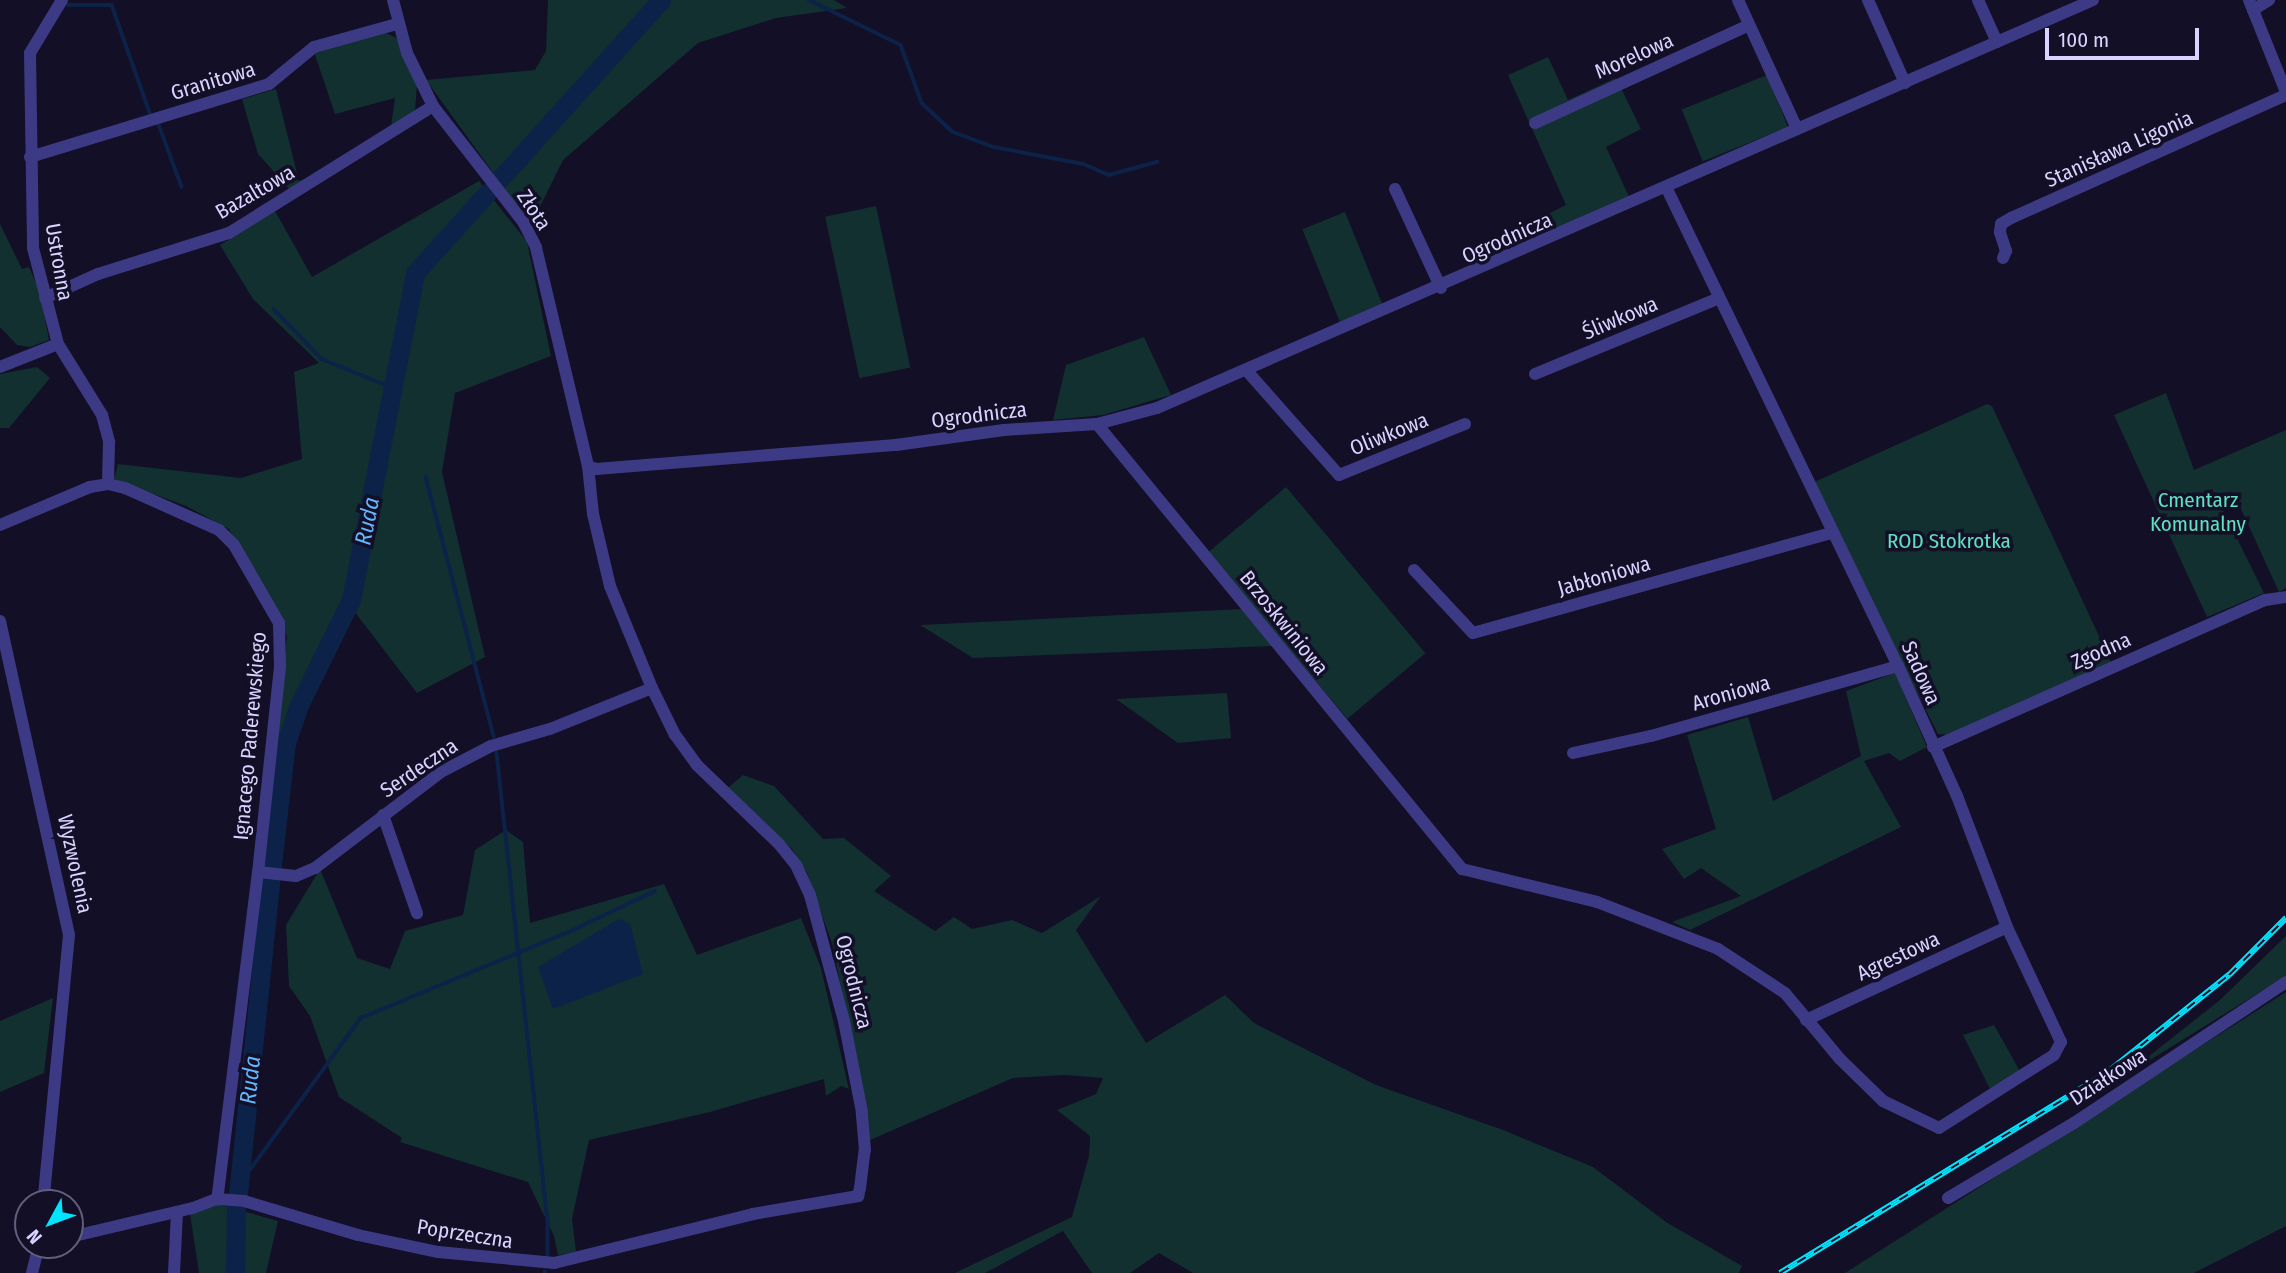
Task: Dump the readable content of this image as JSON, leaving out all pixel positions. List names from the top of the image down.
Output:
{
  "streets": {
    "street": [
      "Morelowa",
      "Granitowa",
      "Stanisława Ligonia",
      "Bazaltowa",
      "Złota",
      "Ogrodnicza",
      "Ustronna",
      "Śliwkowa",
      "Oliwkowa",
      "Jabłoniowa",
      "Brzoskwiniowa",
      "Zgodna",
      "Sadowa",
      "Aroniowa",
      "Ignacego Paderewskiego",
      "Serdeczna",
      "Wyzwolenia",
      "Agrestowa",
      "Działkowa",
      "Poprzeczna"
    ]
  },
  "crossings": [
    ["Granitowa", "Złota"],
    ["Granitowa", "Ustronna"],
    ["Bazaltowa", "Złota"],
    ["Bazaltowa", "Ustronna"],
    ["Złota", "Ogrodnicza"],
    ["Ogrodnicza", "Oliwkowa"],
    ["Ogrodnicza", "Brzoskwiniowa"],
    ["Ogrodnicza", "Sadowa"],
    ["Ogrodnicza", "Serdeczna"],
    ["Ogrodnicza", "Poprzeczna"],
    ["Ustronna", "Ignacego Paderewskiego"],
    ["Śliwkowa", "Sadowa"],
    ["Jabłoniowa", "Sadowa"],
    ["Brzoskwiniowa", "Sadowa"],
    ["Brzoskwiniowa", "Agrestowa"],
    ["Zgodna", "Sadowa"],
    ["Sadowa", "Aroniowa"],
    ["Sadowa", "Agrestowa"],
    ["Ignacego Paderewskiego", "Serdeczna"],
    ["Ignacego Paderewskiego", "Poprzeczna"]
  ],
  "water": ["Ruda"],
  "parks": ["Cmentarz Komunalny", "ROD Stokrotka"],
  "scale_bar": "100 m",
  "north": "bottom left"
}
